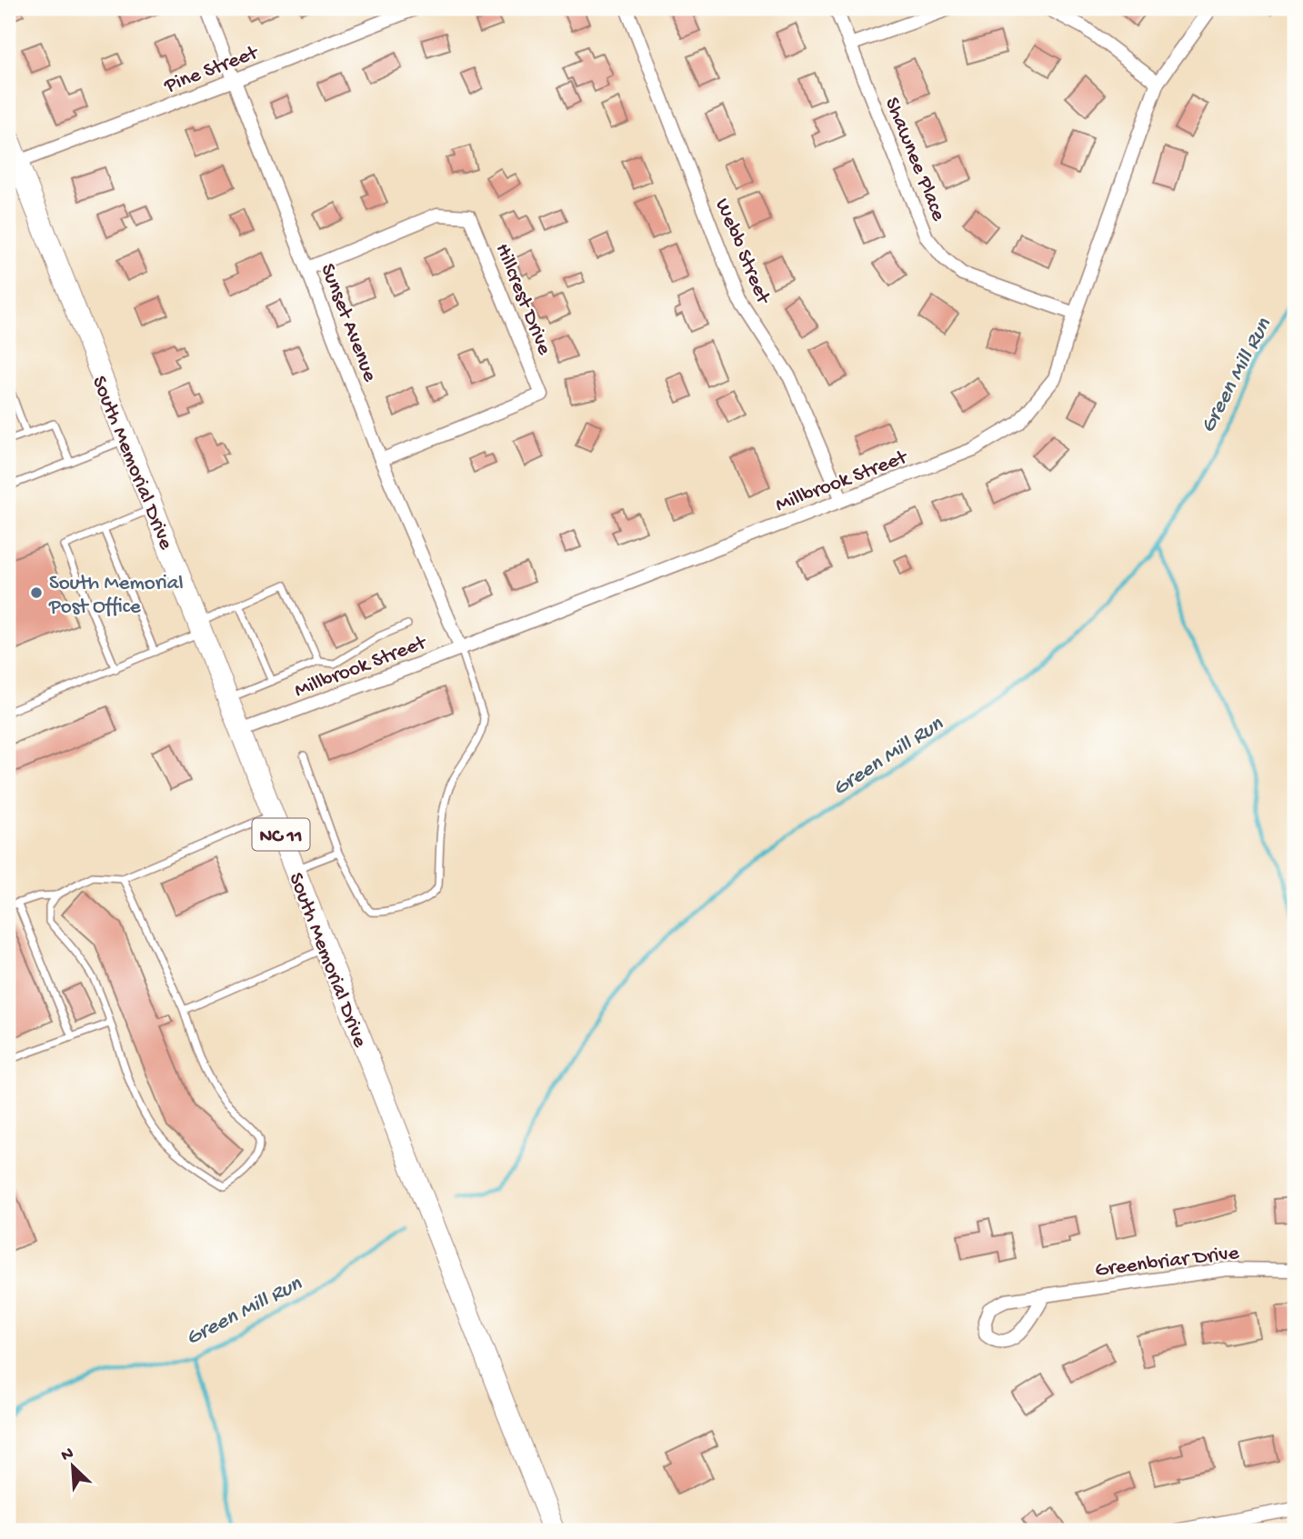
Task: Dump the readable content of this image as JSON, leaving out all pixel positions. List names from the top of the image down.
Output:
{
  "streets": {
    "main road": ["South Memorial Drive", "NC 11"],
    "street": [
      "Pine Street",
      "Shawnee Place",
      "Webb Street",
      "Hillcrest Drive",
      "Sunset Avenue",
      "Millbrook Street",
      "Greenbriar Drive"
    ]
  },
  "crossings": [
    ["Pine Street", "Sunset Avenue"],
    ["Pine Street", "South Memorial Drive"],
    ["Shawnee Place", "Millbrook Street"],
    ["Webb Street", "Millbrook Street"],
    ["Hillcrest Drive", "Sunset Avenue"],
    ["Sunset Avenue", "Millbrook Street"],
    ["South Memorial Drive", "Millbrook Street"]
  ],
  "water": ["Green Mill Run"],
  "places": ["South Memorial Post Office"],
  "north": "top left"
}
